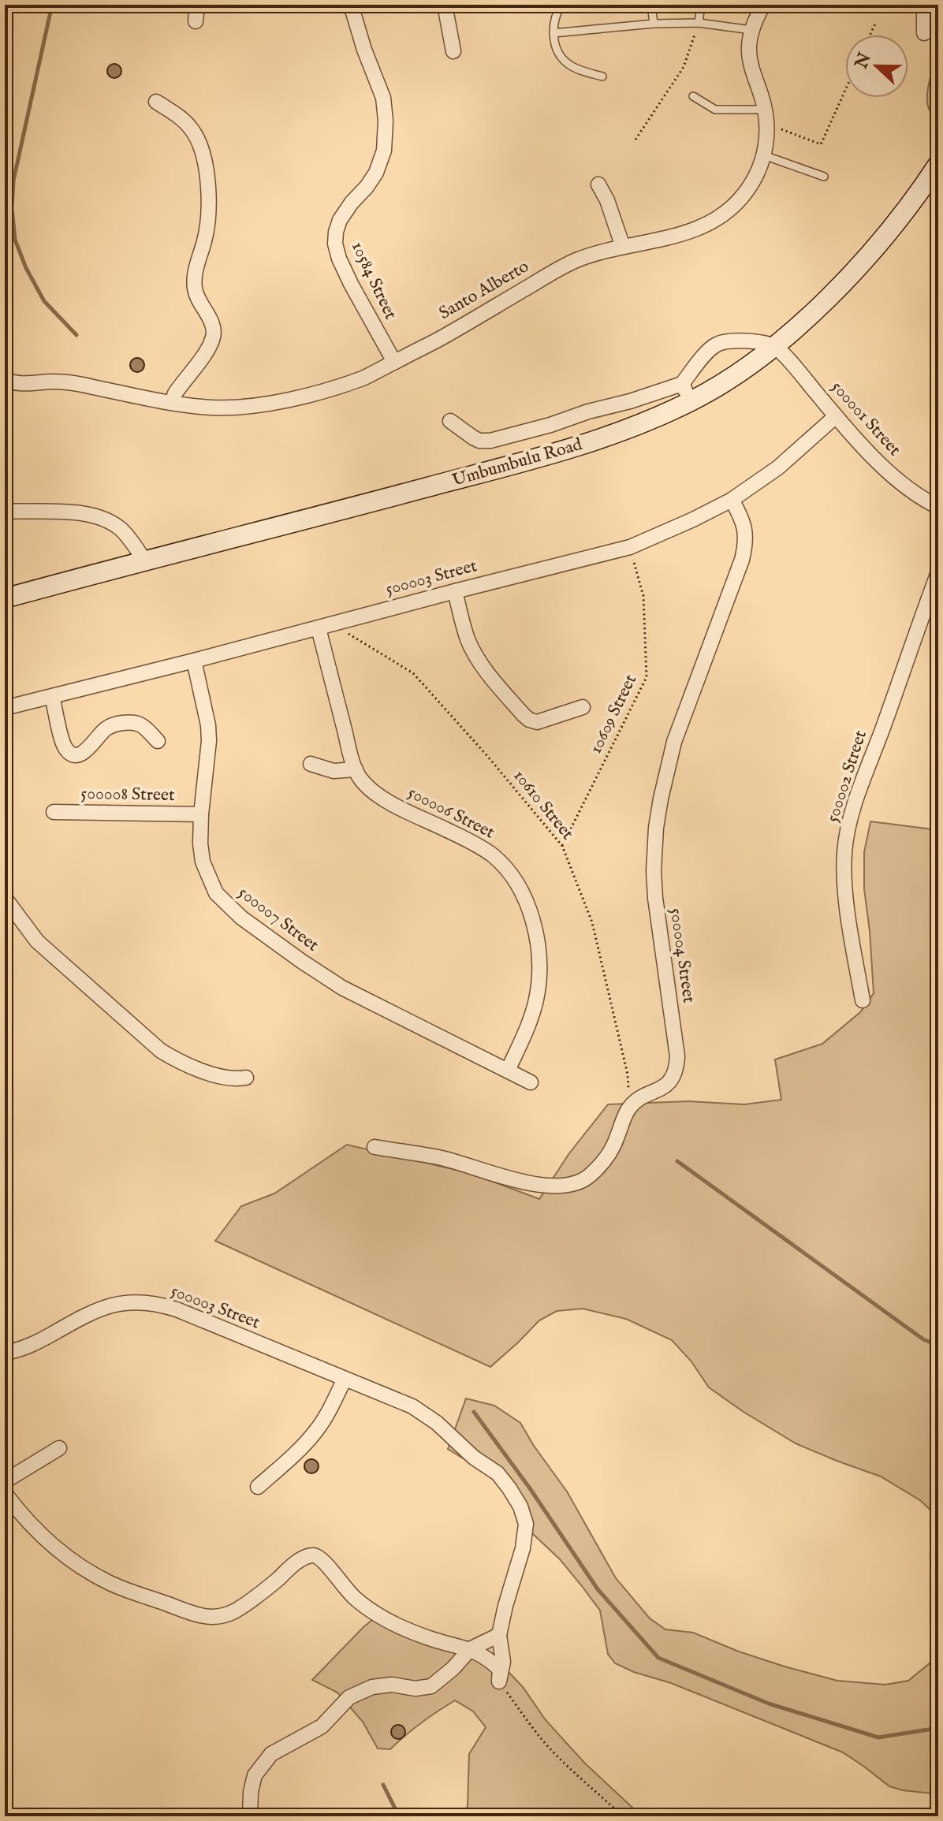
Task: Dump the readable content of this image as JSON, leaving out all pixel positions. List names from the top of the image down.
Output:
{
  "streets": {
    "main road": ["Umbumbulu Road"],
    "street": [
      "10584 Street",
      "Santo Alberto",
      "500001 Street",
      "500003 Street",
      "500002 Street",
      "500008 Street",
      "500006 Street",
      "500007 Street",
      "500004 Street"
    ],
    "path": ["10609 Street", "10610 Street"]
  },
  "crossings": [
    ["10584 Street", "Santo Alberto"],
    ["500001 Street", "Umbumbulu Road"],
    ["500001 Street", "500003 Street"],
    ["500003 Street", "10609 Street"],
    ["500003 Street", "10610 Street"],
    ["500003 Street", "500006 Street"],
    ["500003 Street", "500007 Street"],
    ["500003 Street", "500004 Street"],
    ["10609 Street", "10610 Street"],
    ["500008 Street", "500007 Street"],
    ["10610 Street", "500006 Street"],
    ["10610 Street", "500004 Street"],
    ["500006 Street", "500007 Street"]
  ],
  "north": "left"
}
